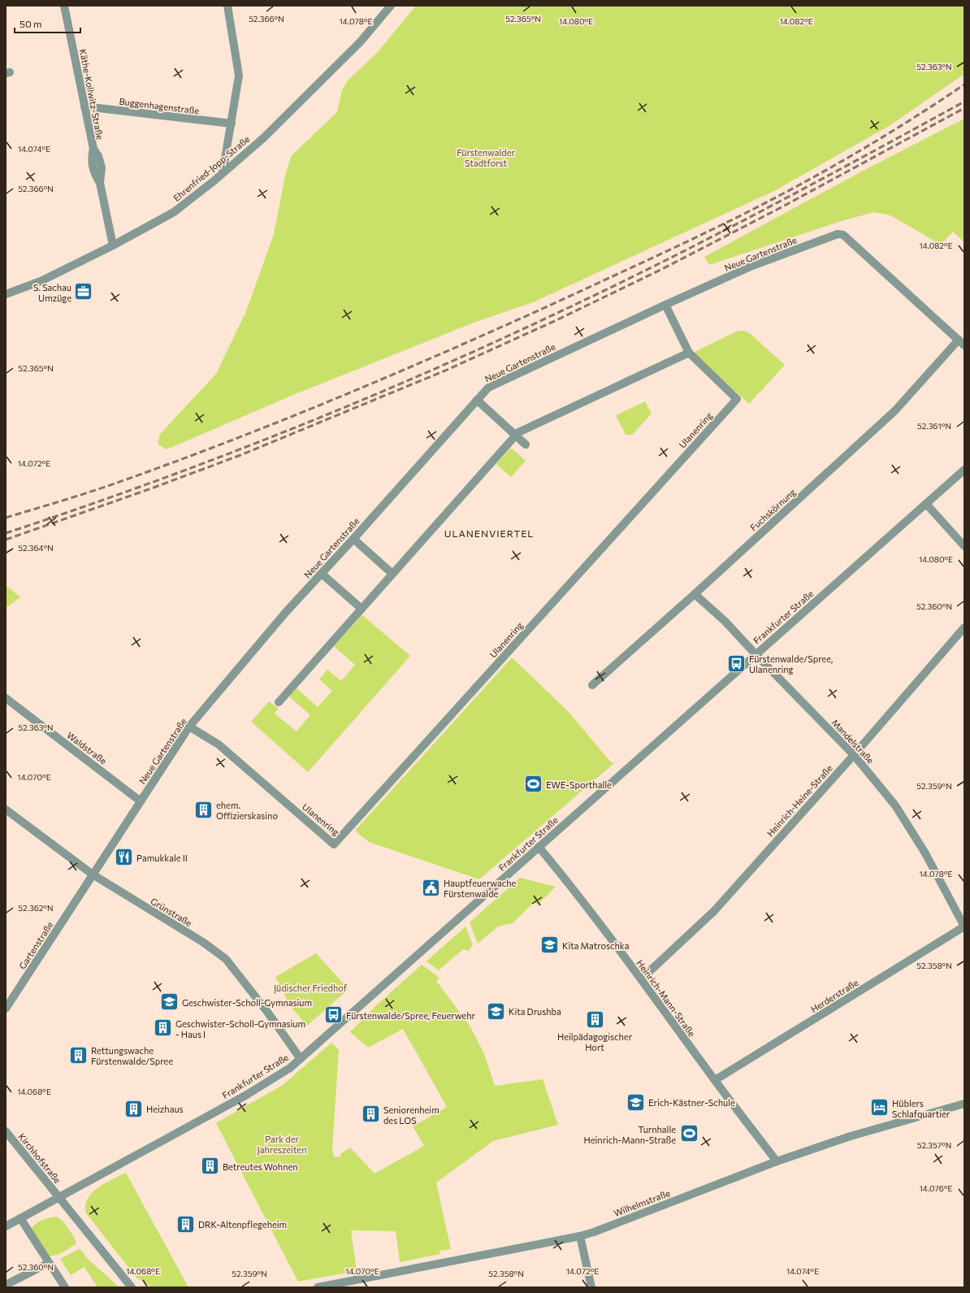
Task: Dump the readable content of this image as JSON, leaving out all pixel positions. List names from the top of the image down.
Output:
{
  "streets": {
    "street": [
      "Käthe-Kollwitz-Straße",
      "Buggenhagenstraße",
      "Ehrenfried-Jopp-Straße",
      "Neue Gartenstraße",
      "Ulanenring",
      "Fuchskörnung",
      "Frankfurter Straße",
      "Mandelstraße",
      "Waldstraße",
      "Heinrich-Heine-Straße",
      "Grünstraße",
      "Gartenstraße",
      "Herderstraße",
      "Heinrich-Mann-Straße",
      "Kirchhofstraße",
      "Wilhelmstraße"
    ]
  },
  "crossings": [
    ["Käthe-Kollwitz-Straße", "Buggenhagenstraße"],
    ["Käthe-Kollwitz-Straße", "Ehrenfried-Jopp-Straße"],
    ["Neue Gartenstraße", "Ulanenring"],
    ["Neue Gartenstraße", "Fuchskörnung"],
    ["Neue Gartenstraße", "Waldstraße"],
    ["Neue Gartenstraße", "Grünstraße"],
    ["Neue Gartenstraße", "Gartenstraße"],
    ["Fuchskörnung", "Mandelstraße"],
    ["Frankfurter Straße", "Mandelstraße"],
    ["Frankfurter Straße", "Grünstraße"],
    ["Frankfurter Straße", "Heinrich-Mann-Straße"],
    ["Frankfurter Straße", "Kirchhofstraße"],
    ["Mandelstraße", "Heinrich-Heine-Straße"],
    ["Mandelstraße", "Herderstraße"],
    ["Heinrich-Heine-Straße", "Heinrich-Mann-Straße"],
    ["Grünstraße", "Gartenstraße"],
    ["Herderstraße", "Heinrich-Mann-Straße"],
    ["Heinrich-Mann-Straße", "Wilhelmstraße"]
  ],
  "districts": ["ULANENVIERTEL"],
  "parks": ["Fürstenwalder Stadtforst", "Jüdischer Friedhof", "Park der Jahreszeiten"],
  "places": {
    "office": ["S. Sachau Umzüge"],
    "bus stop": ["Fürstenwalde/Spree, Ulanenring", "Fürstenwalde/Spree, Feuerwehr"],
    "sports": ["EWE-Sporthalle", "Turnhalle Heinrich-Mann-Straße"],
    "building": [
      "ehem. Offizierskasino",
      "Heilpädagogischer Hort",
      "Geschwister-Scholl-Gymnasium - Haus I",
      "Rettungswache Fürstenwalde/Spree",
      "Heizhaus",
      "Seniorenheim des LOS",
      "Betreutes Wohnen",
      "DRK-Altenpflegeheim"
    ],
    "restaurant": ["Pamukkale II"],
    "public building": ["Hauptfeuerwache Fürstenwalde"],
    "school or university": [
      "Kita Matroschka",
      "Geschwister-Scholl-Gymnasium",
      "Kita Drushba",
      "Erich-Kästner-Schule"
    ],
    "hotel": ["Hüblers Schlafquartier"]
  },
  "scale_bar": "50 m",
  "coordinates": [
    "52.366°N",
    "52.365°N",
    "14.078°E",
    "14.082°E",
    "14.080°E",
    "52.363°N",
    "14.074°E",
    "52.361°N",
    "14.072°E",
    "52.364°N",
    "52.360°N",
    "14.070°E",
    "52.359°N",
    "52.362°N",
    "52.358°N",
    "14.068°E",
    "52.357°N",
    "14.076°E"
  ]
}
